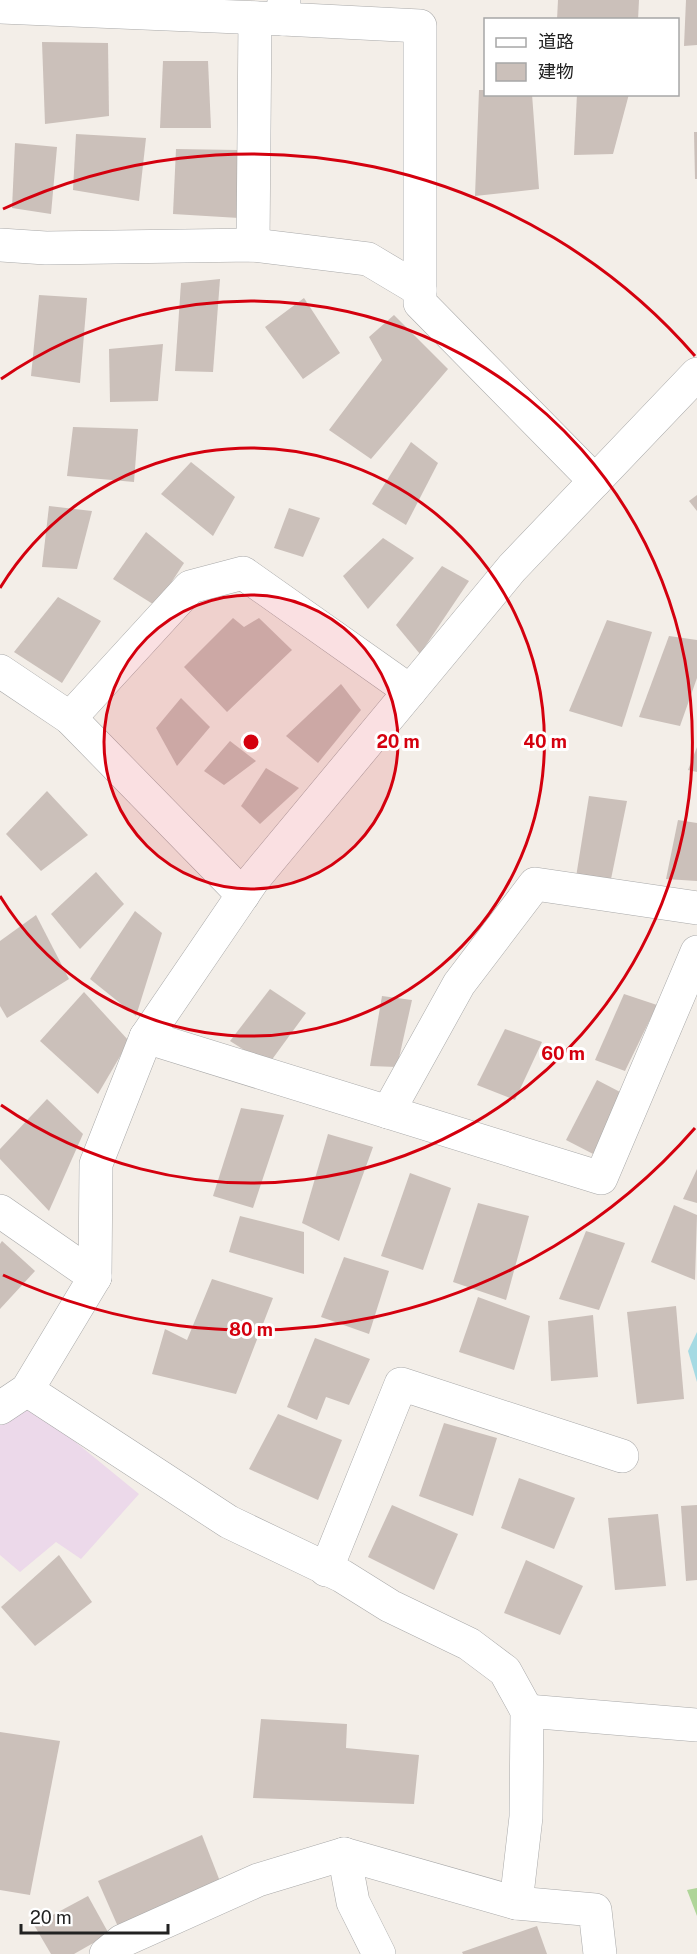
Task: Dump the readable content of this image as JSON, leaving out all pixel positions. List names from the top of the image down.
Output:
{
  "legend": ["道路", "建物"],
  "scale_bar": "20 m",
  "rings": [
    "20 m",
    "40 m",
    "60 m",
    "80 m"
  ]
}
